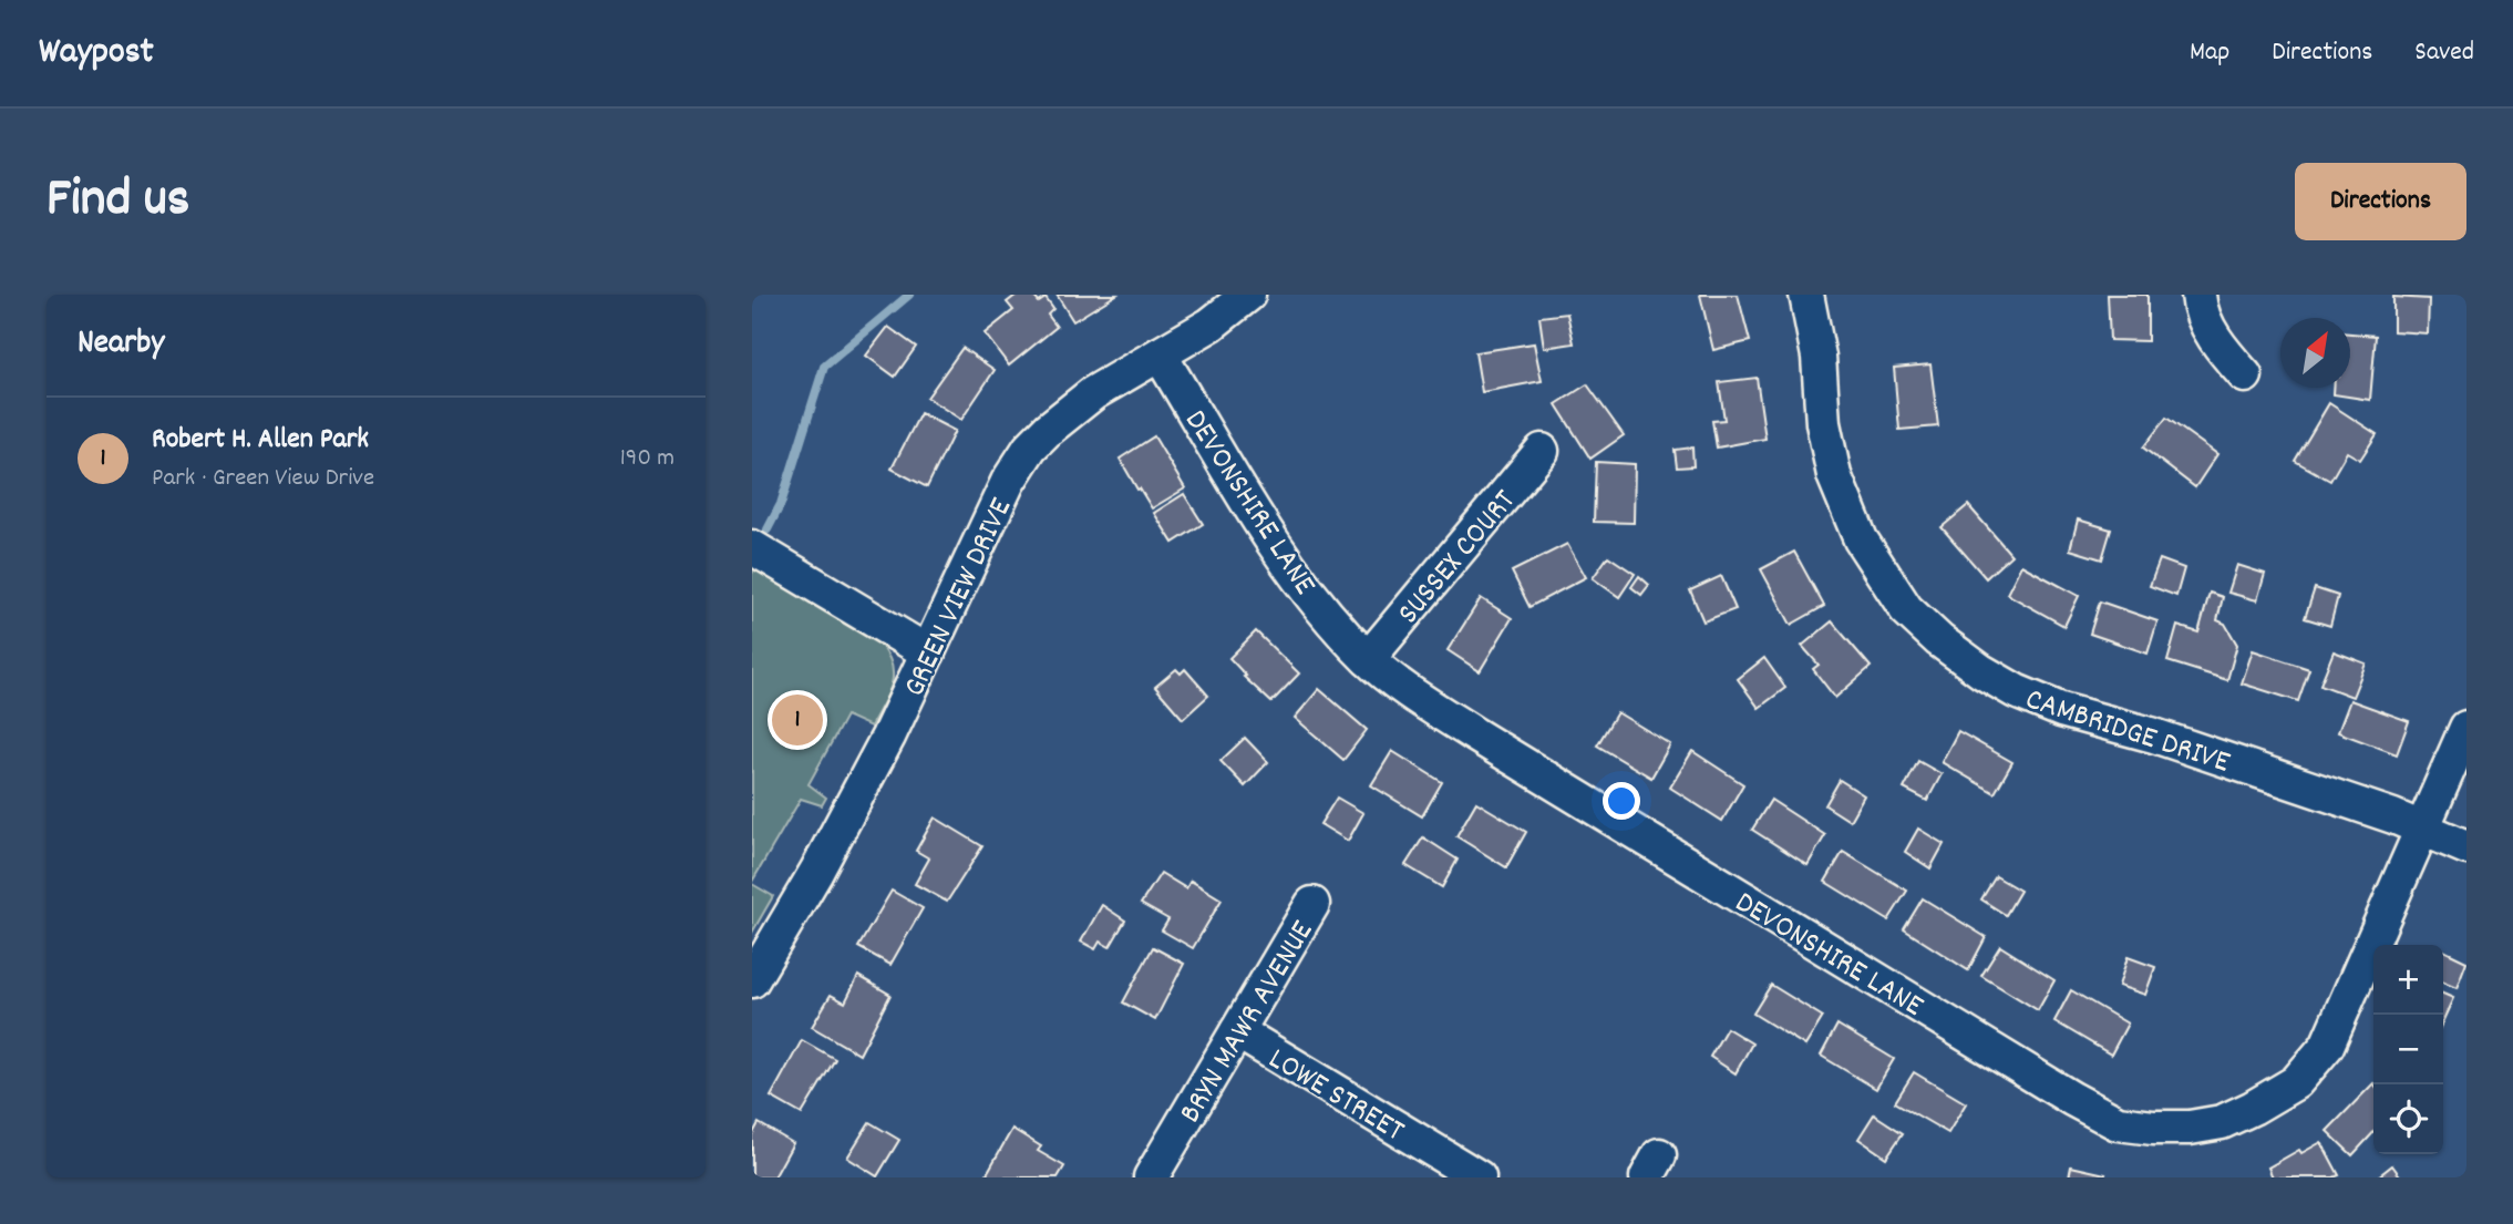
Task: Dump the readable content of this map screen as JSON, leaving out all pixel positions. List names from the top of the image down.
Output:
{
  "streets": {
    "street": [
      "DEVONSHIRE LANE",
      "SUSSEX COURT",
      "GREEN VIEW DRIVE",
      "CAMBRIDGE DRIVE",
      "BRYN MAWR AVENUE",
      "LOWE STREET"
    ]
  },
  "crossings": [
    ["DEVONSHIRE LANE", "SUSSEX COURT"],
    ["DEVONSHIRE LANE", "GREEN VIEW DRIVE"],
    ["DEVONSHIRE LANE", "CAMBRIDGE DRIVE"],
    ["BRYN MAWR AVENUE", "LOWE STREET"]
  ],
  "north": "top right",
  "page": {
    "header": "Waypost",
    "nav": ["Map", "Directions", "Saved"],
    "title": "Find us",
    "buttons": "Directions",
    "heading": "Nearby",
    "list": [
      {
        "mark": "1",
        "name": "Robert H. Allen Park",
        "note": "Park · Green View Drive",
        "value": "190 m"
      }
    ],
    "pins": "1",
    "map_buttons": ["+", "−"]
  }
}
